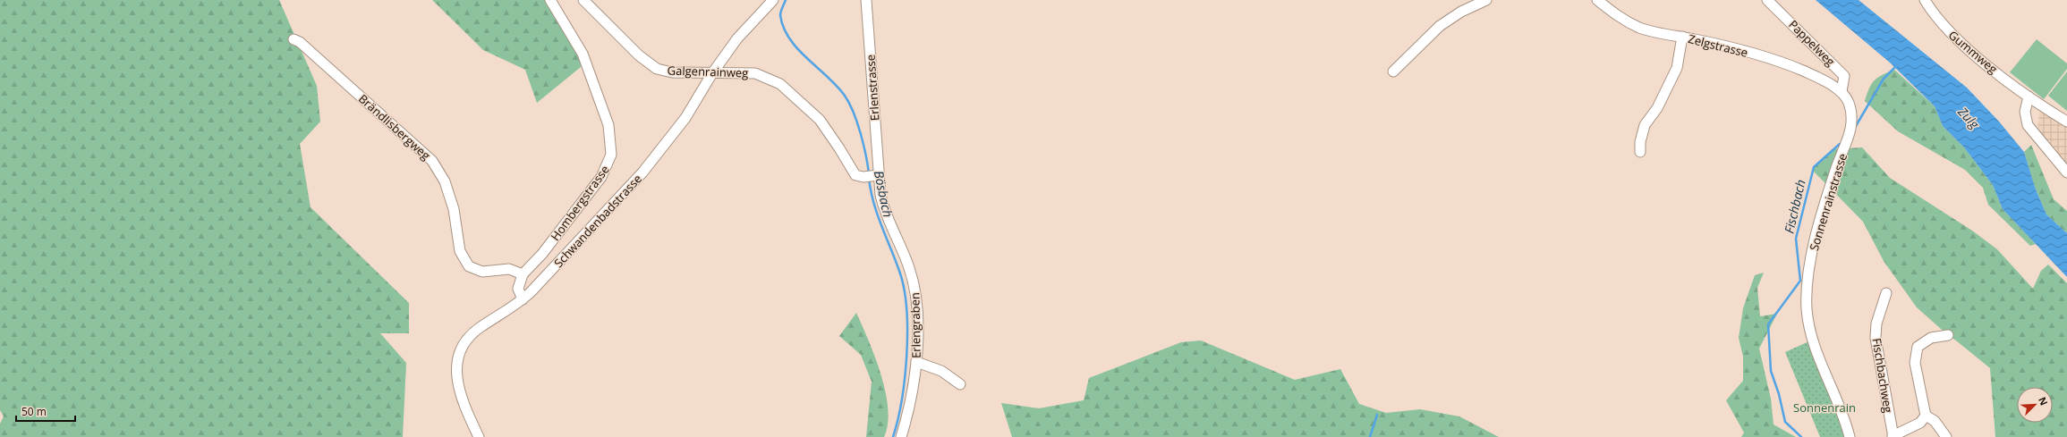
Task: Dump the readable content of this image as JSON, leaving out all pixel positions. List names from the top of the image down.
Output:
{
  "streets": {
    "street": [
      "Pappelweg",
      "Zelgstrasse",
      "Gummweg",
      "Galgenrainweg",
      "Erlenstrasse",
      "Brändlisbergweg",
      "Sonnenrainstrasse",
      "Hombergstrasse",
      "Schwandenbadstrasse",
      "Erlengraben",
      "Fischbachweg"
    ]
  },
  "crossings": [
    ["Pappelweg", "Zelgstrasse"],
    ["Pappelweg", "Sonnenrainstrasse"],
    ["Zelgstrasse", "Sonnenrainstrasse"],
    ["Galgenrainweg", "Erlenstrasse"],
    ["Galgenrainweg", "Schwandenbadstrasse"],
    ["Galgenrainweg", "Erlengraben"],
    ["Erlenstrasse", "Erlengraben"],
    ["Brändlisbergweg", "Hombergstrasse"]
  ],
  "water": ["Zulg", "Bösbach", "Fischbach"],
  "parks": ["Sonnenrain"],
  "scale_bar": "50 m",
  "north": "top right"
}
